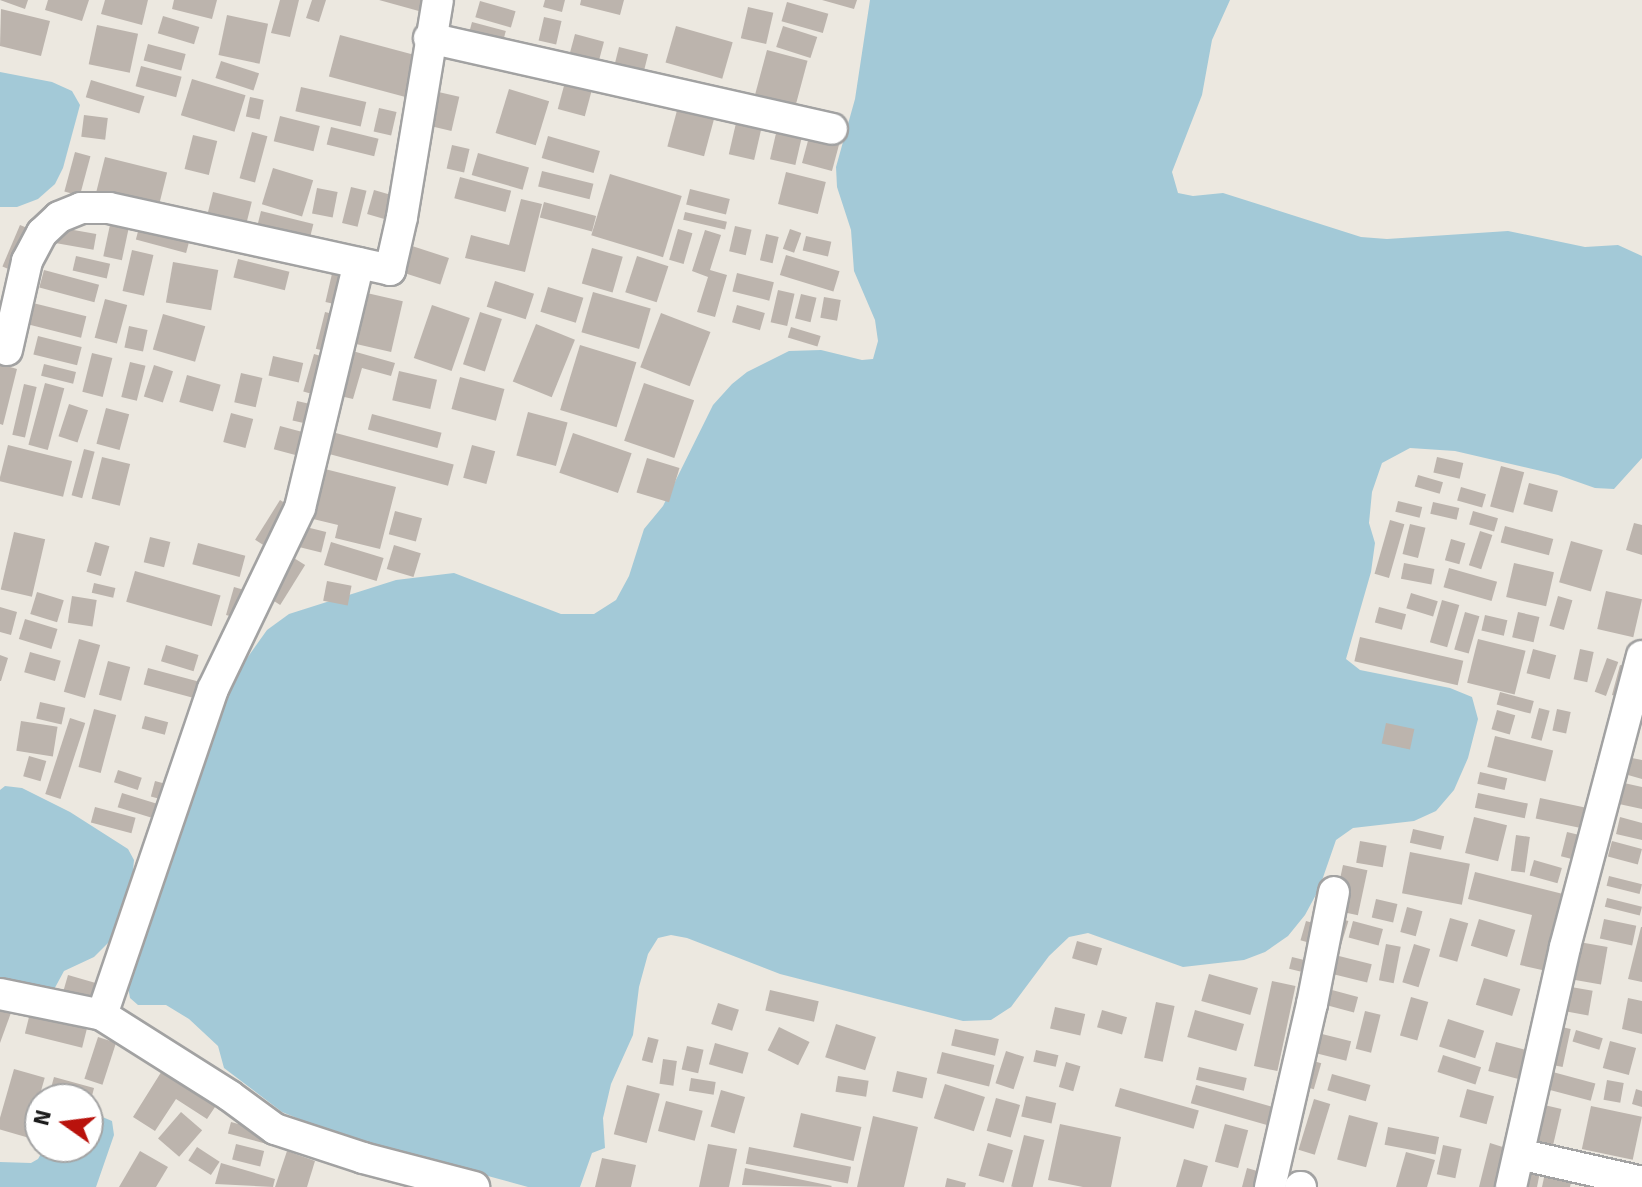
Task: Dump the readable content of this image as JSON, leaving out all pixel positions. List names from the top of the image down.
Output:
{
  "north": "left"
}
